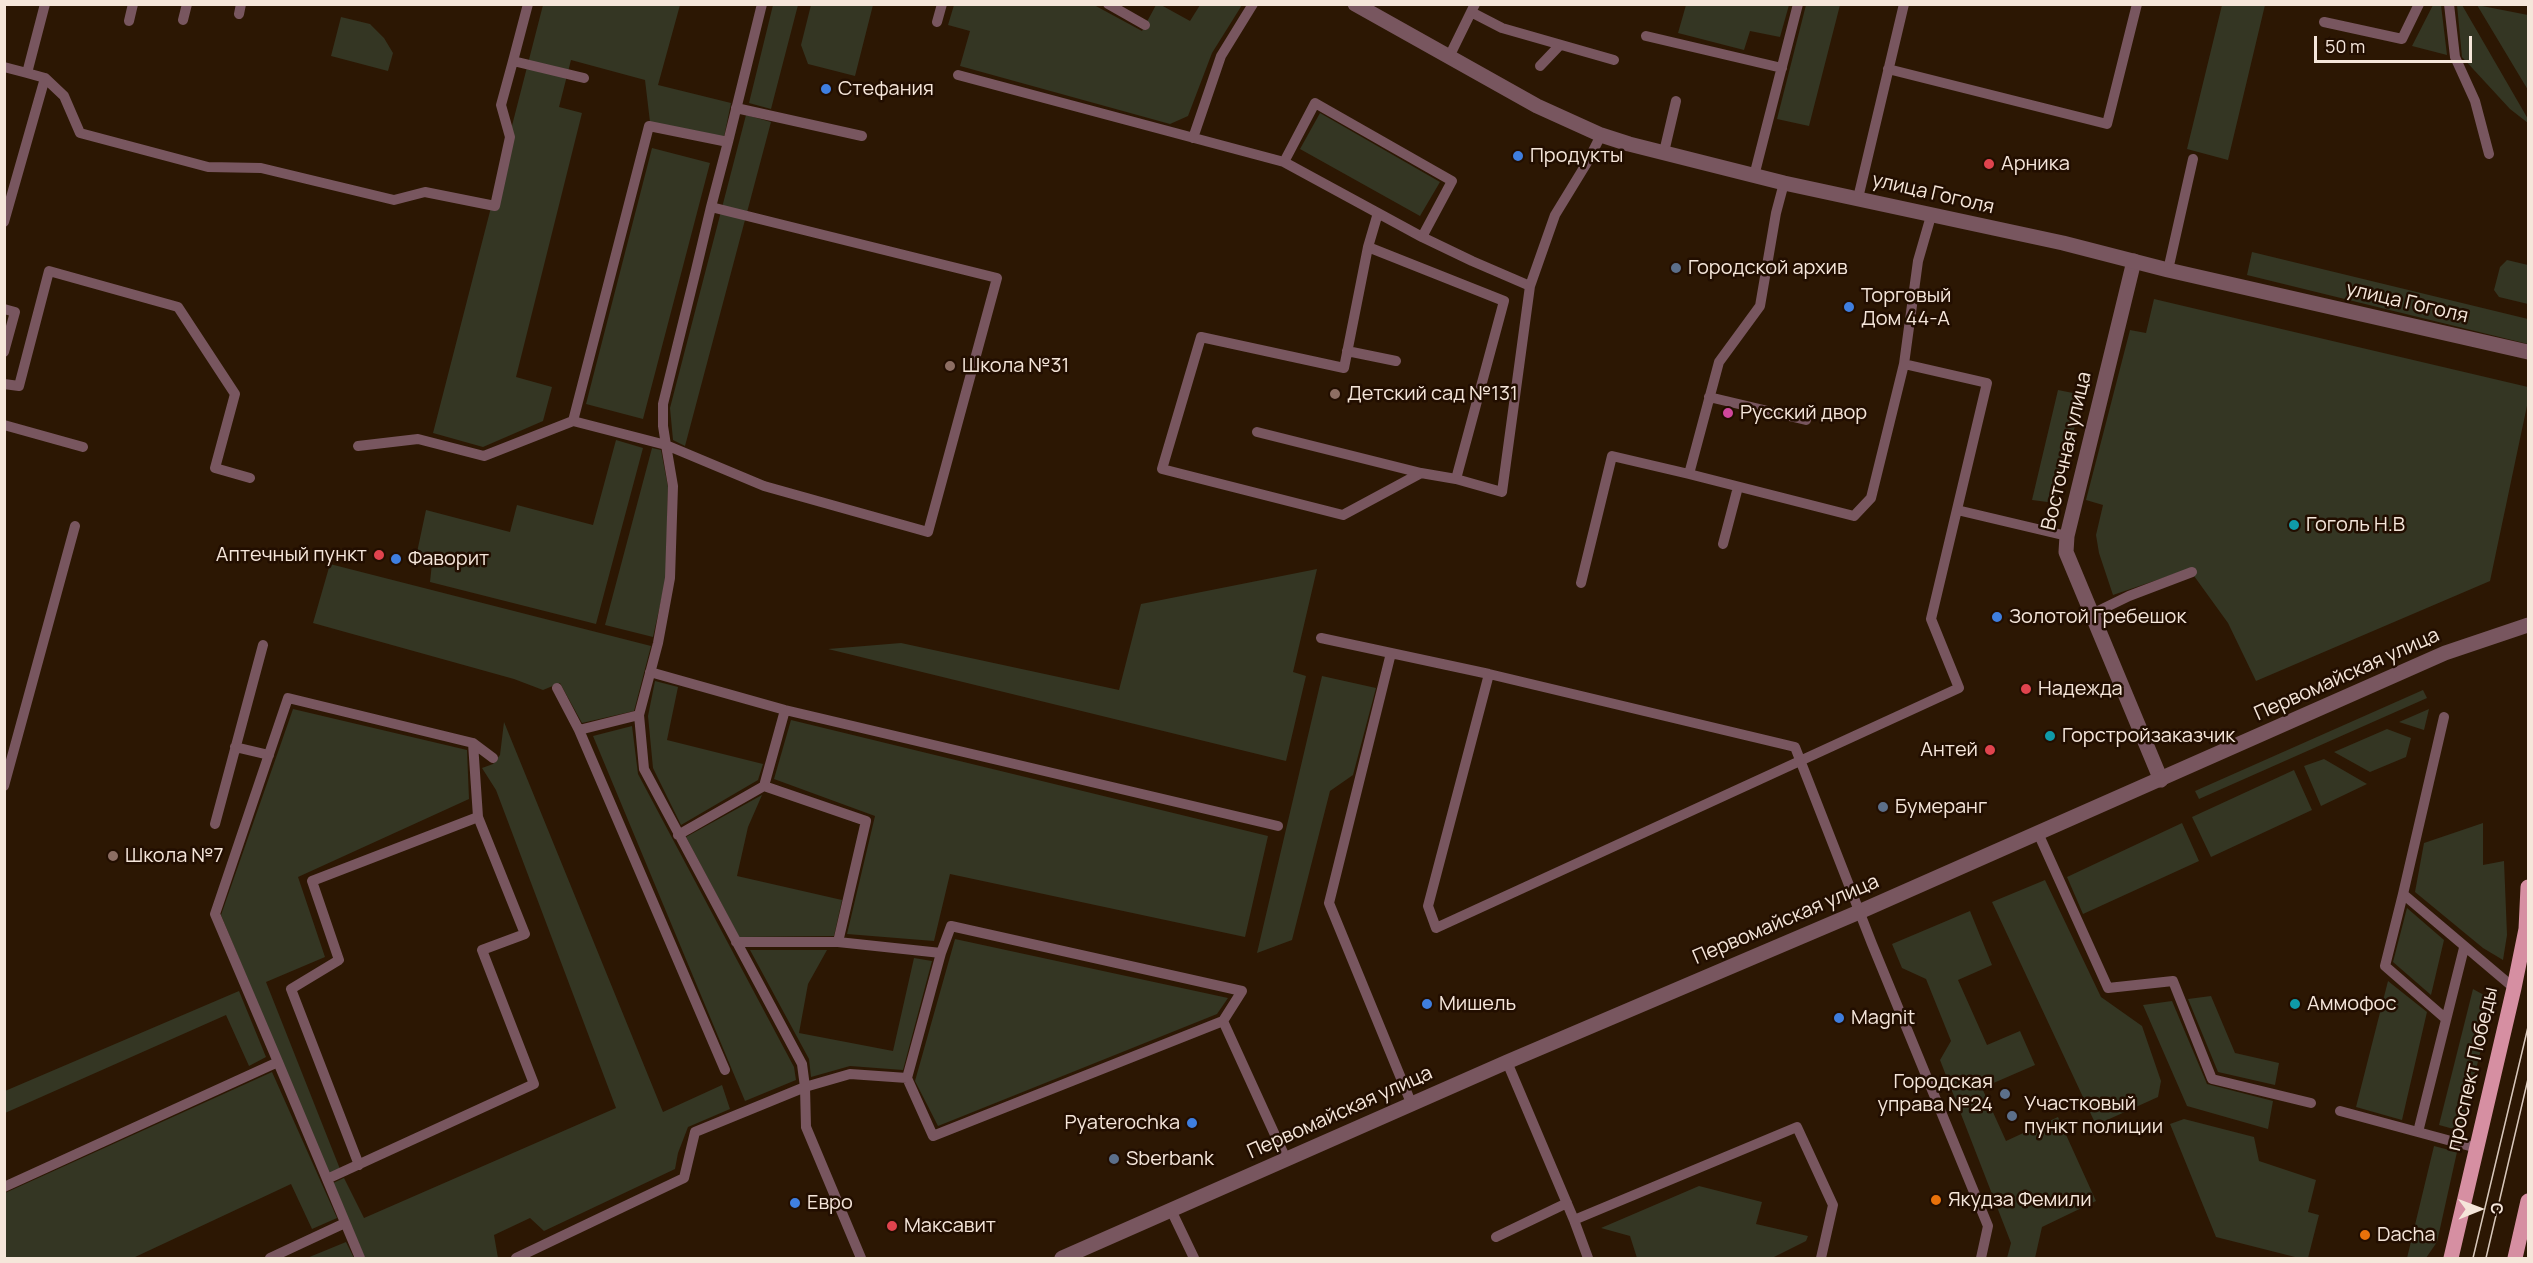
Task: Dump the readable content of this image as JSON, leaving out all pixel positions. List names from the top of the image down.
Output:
{
  "streets": {
    "main road": ["проспект Победы"],
    "street": ["улица Гоголя", "Восточная улица", "Первомайская улица"]
  },
  "crossings": [
    ["улица Гоголя", "Восточная улица"],
    ["Восточная улица", "Первомайская улица"]
  ],
  "places": [
    "Стефания",
    "Продукты",
    "Арника",
    "Городской архив",
    "Торговый Дом 44-А",
    "Школа №31",
    "Детский сад №131",
    "Русский двор",
    "Гоголь Н.В",
    "Аптечный пункт",
    "Фаворит",
    "Золотой Гребешок",
    "Надежда",
    "Горстройзаказчик",
    "Антей",
    "Бумеранг",
    "Школа №7",
    "Мишель",
    "Аммофос",
    "Magnit",
    "Городская управа №24",
    "Участковый пункт полиции",
    "Pyaterochka",
    "Sberbank",
    "Якудза Фемили",
    "Евро",
    "Максавит",
    "Dacha"
  ],
  "scale_bar": "50 m",
  "north": "right"
}
